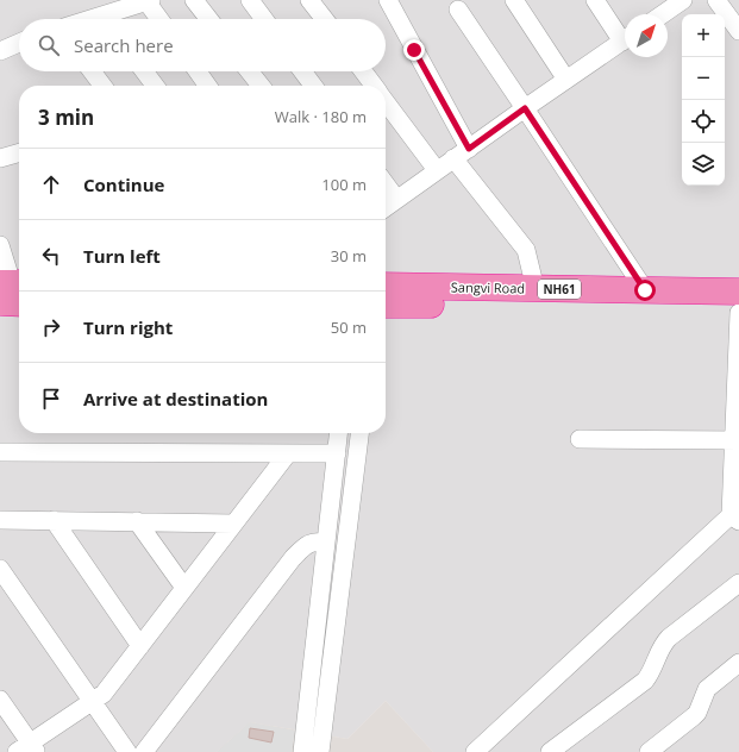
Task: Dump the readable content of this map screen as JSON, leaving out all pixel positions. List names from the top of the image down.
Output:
{
  "streets": {
    "highway": ["Sangvi Road", "NH61"]
  },
  "north": "top right",
  "page": {
    "map_buttons": ["+", "−"],
    "search": "Search here",
    "heading": ["3 min", "Walk · 180 m"],
    "list": [
      ["Continue", "100 m"],
      ["Turn left", "30 m"],
      ["Turn right", "50 m"],
      "Arrive at destination"
    ]
  }
}
